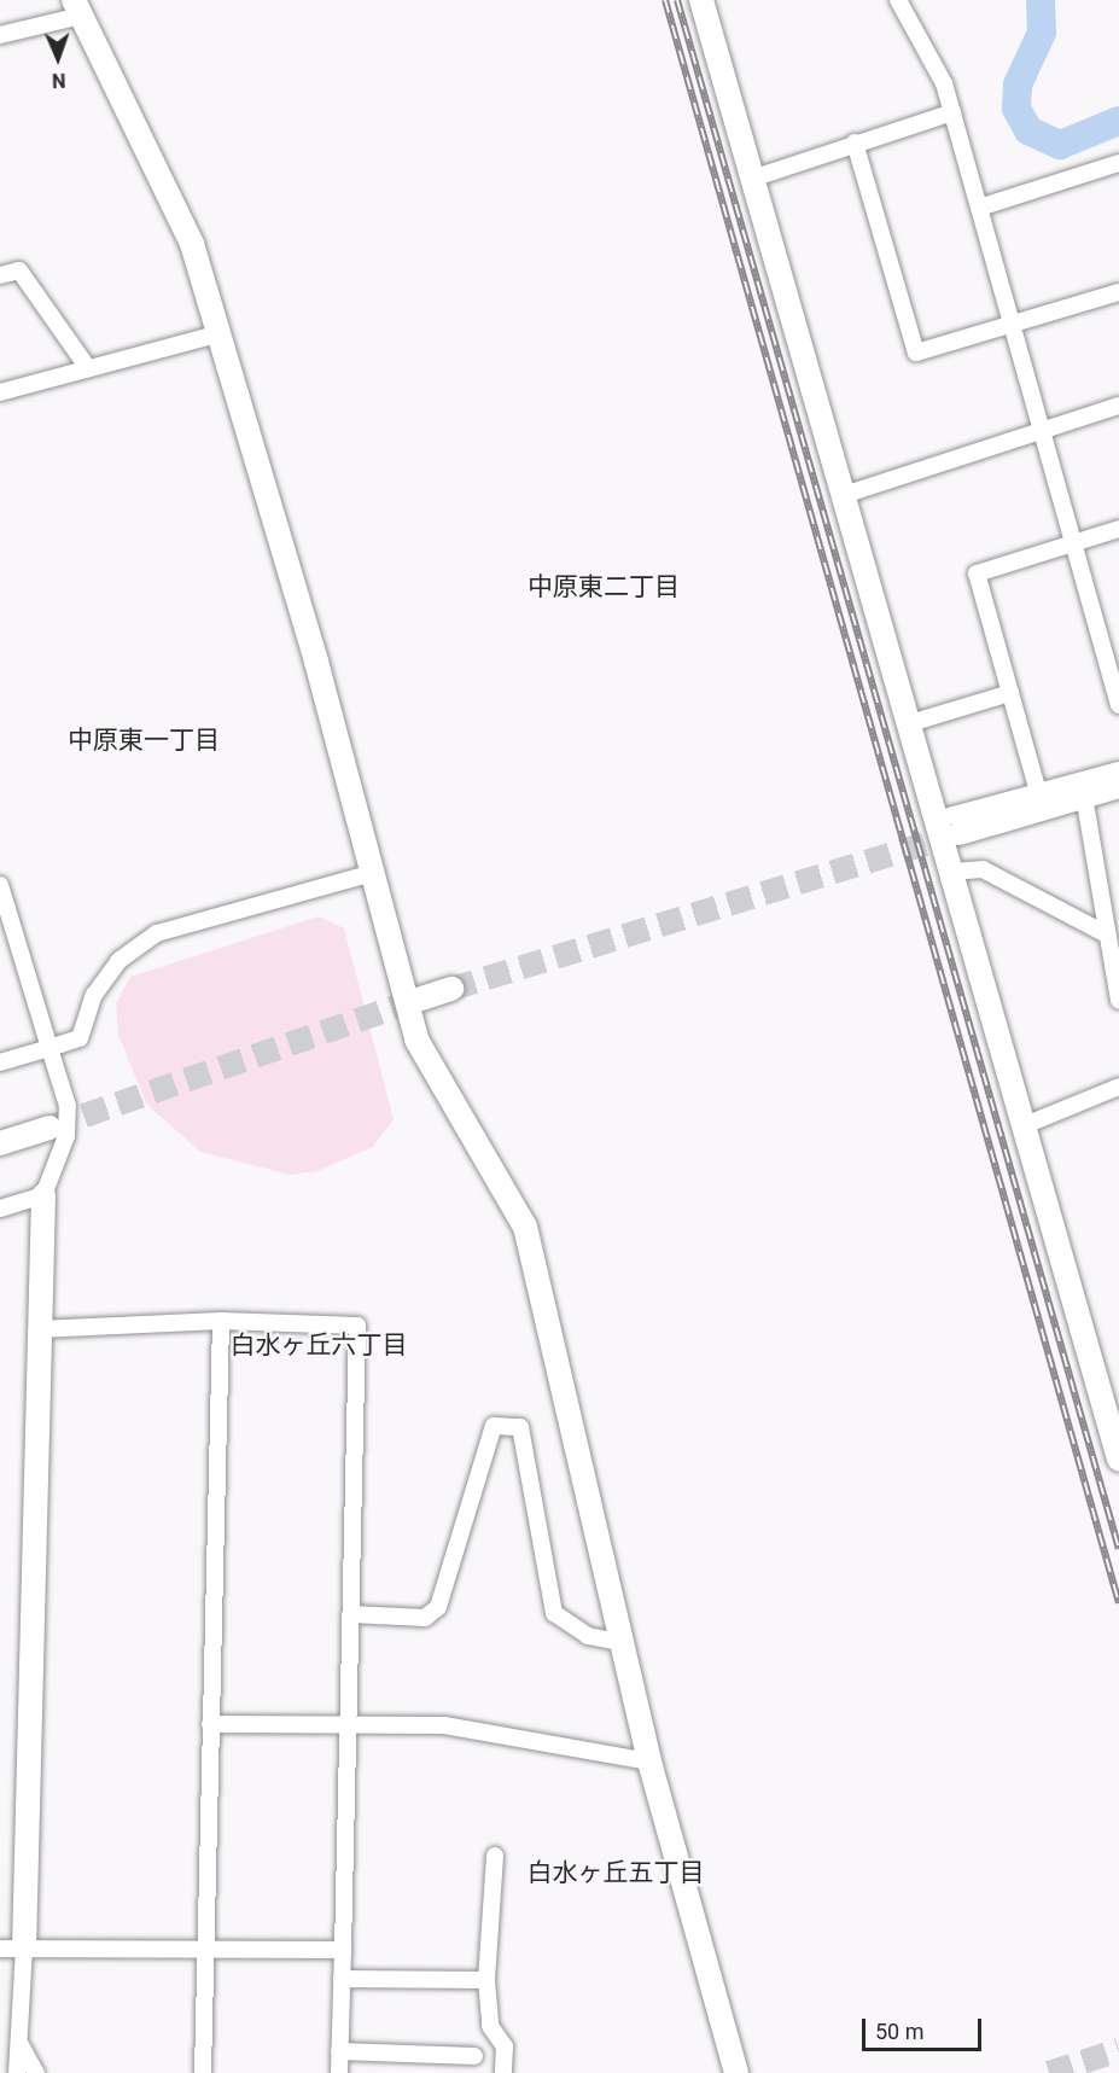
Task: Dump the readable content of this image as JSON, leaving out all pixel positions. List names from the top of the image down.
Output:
{
  "districts": [
    "中原東二丁目",
    "中原東一丁目",
    "白水ヶ丘六丁目",
    "白水ヶ丘五丁目"
  ],
  "scale_bar": "50 m",
  "north": "bottom"
}
